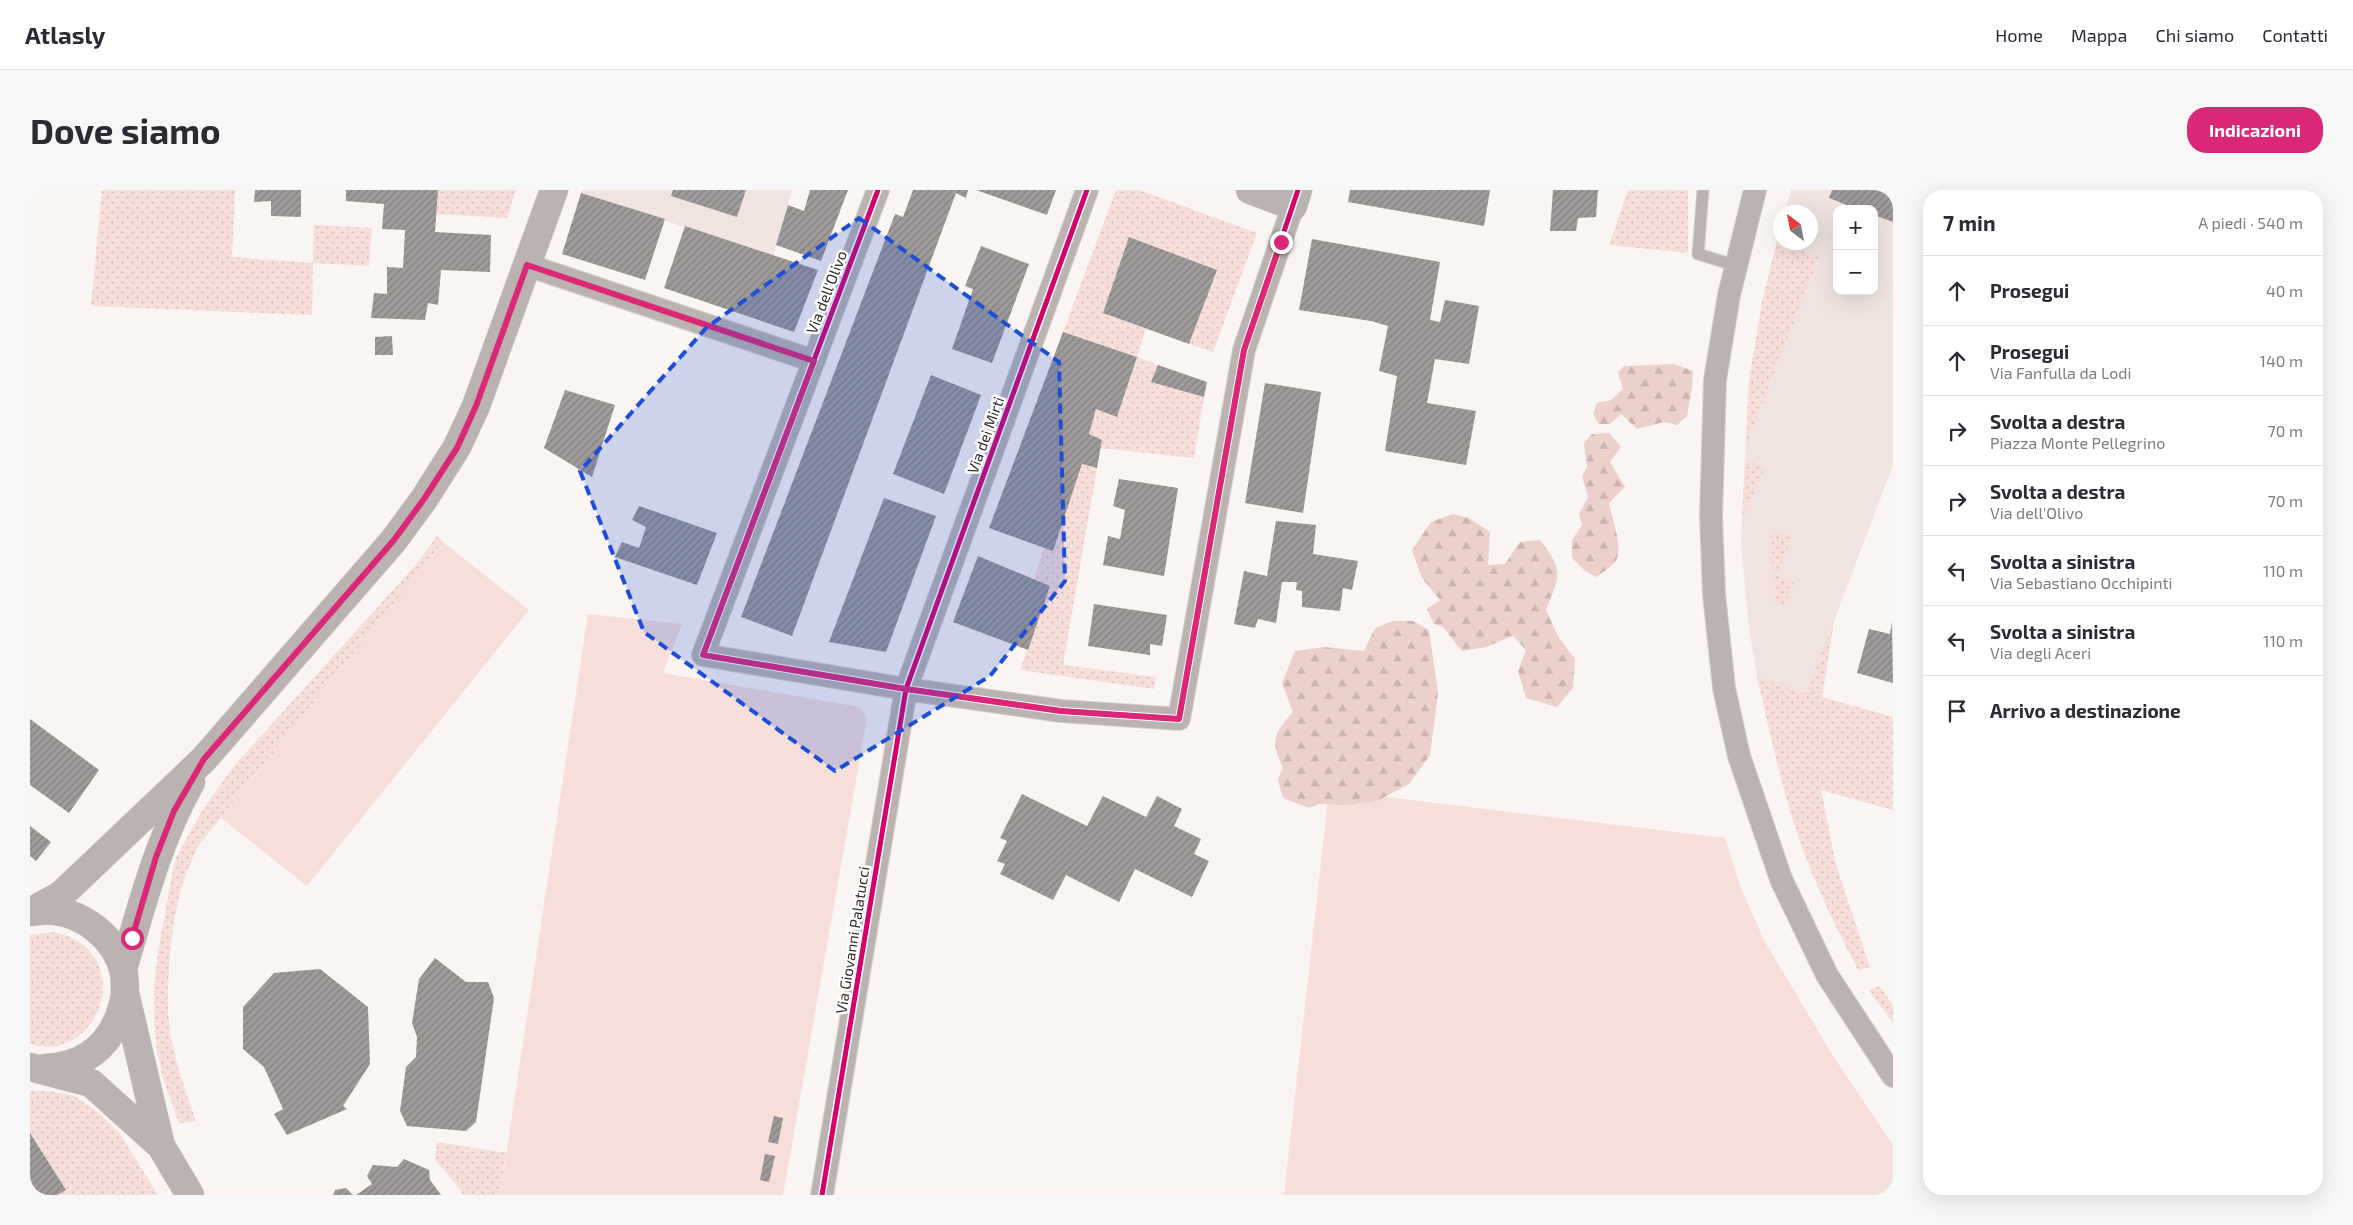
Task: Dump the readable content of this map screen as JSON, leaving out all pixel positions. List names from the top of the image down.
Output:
{
  "streets": {
    "street": ["Via dell'Olivo", "Via dei Mirti", "Via Giovanni Palatucci"]
  },
  "crossings": [
    ["Via dell'Olivo", "Via dei Mirti"],
    ["Via dell'Olivo", "Via Giovanni Palatucci"],
    ["Via dei Mirti", "Via Giovanni Palatucci"]
  ],
  "north": "top left",
  "page": {
    "header": "Atlasly",
    "nav": [
      "Home",
      "Mappa",
      "Chi siamo",
      "Contatti"
    ],
    "buttons": "Indicazioni",
    "title": "Dove siamo",
    "heading": ["7 min", "A piedi · 540 m"],
    "map_buttons": ["+", "−"],
    "list": [
      ["Prosegui", "40 m"],
      ["Prosegui", "Via Fanfulla da Lodi", "140 m"],
      ["Svolta a destra", "Piazza Monte Pellegrino", "70 m"],
      ["Svolta a destra", "Via dell'Olivo", "70 m"],
      ["Svolta a sinistra", "Via Sebastiano Occhipinti", "110 m"],
      ["Svolta a sinistra", "Via degli Aceri", "110 m"],
      "Arrivo a destinazione"
    ]
  }
}
